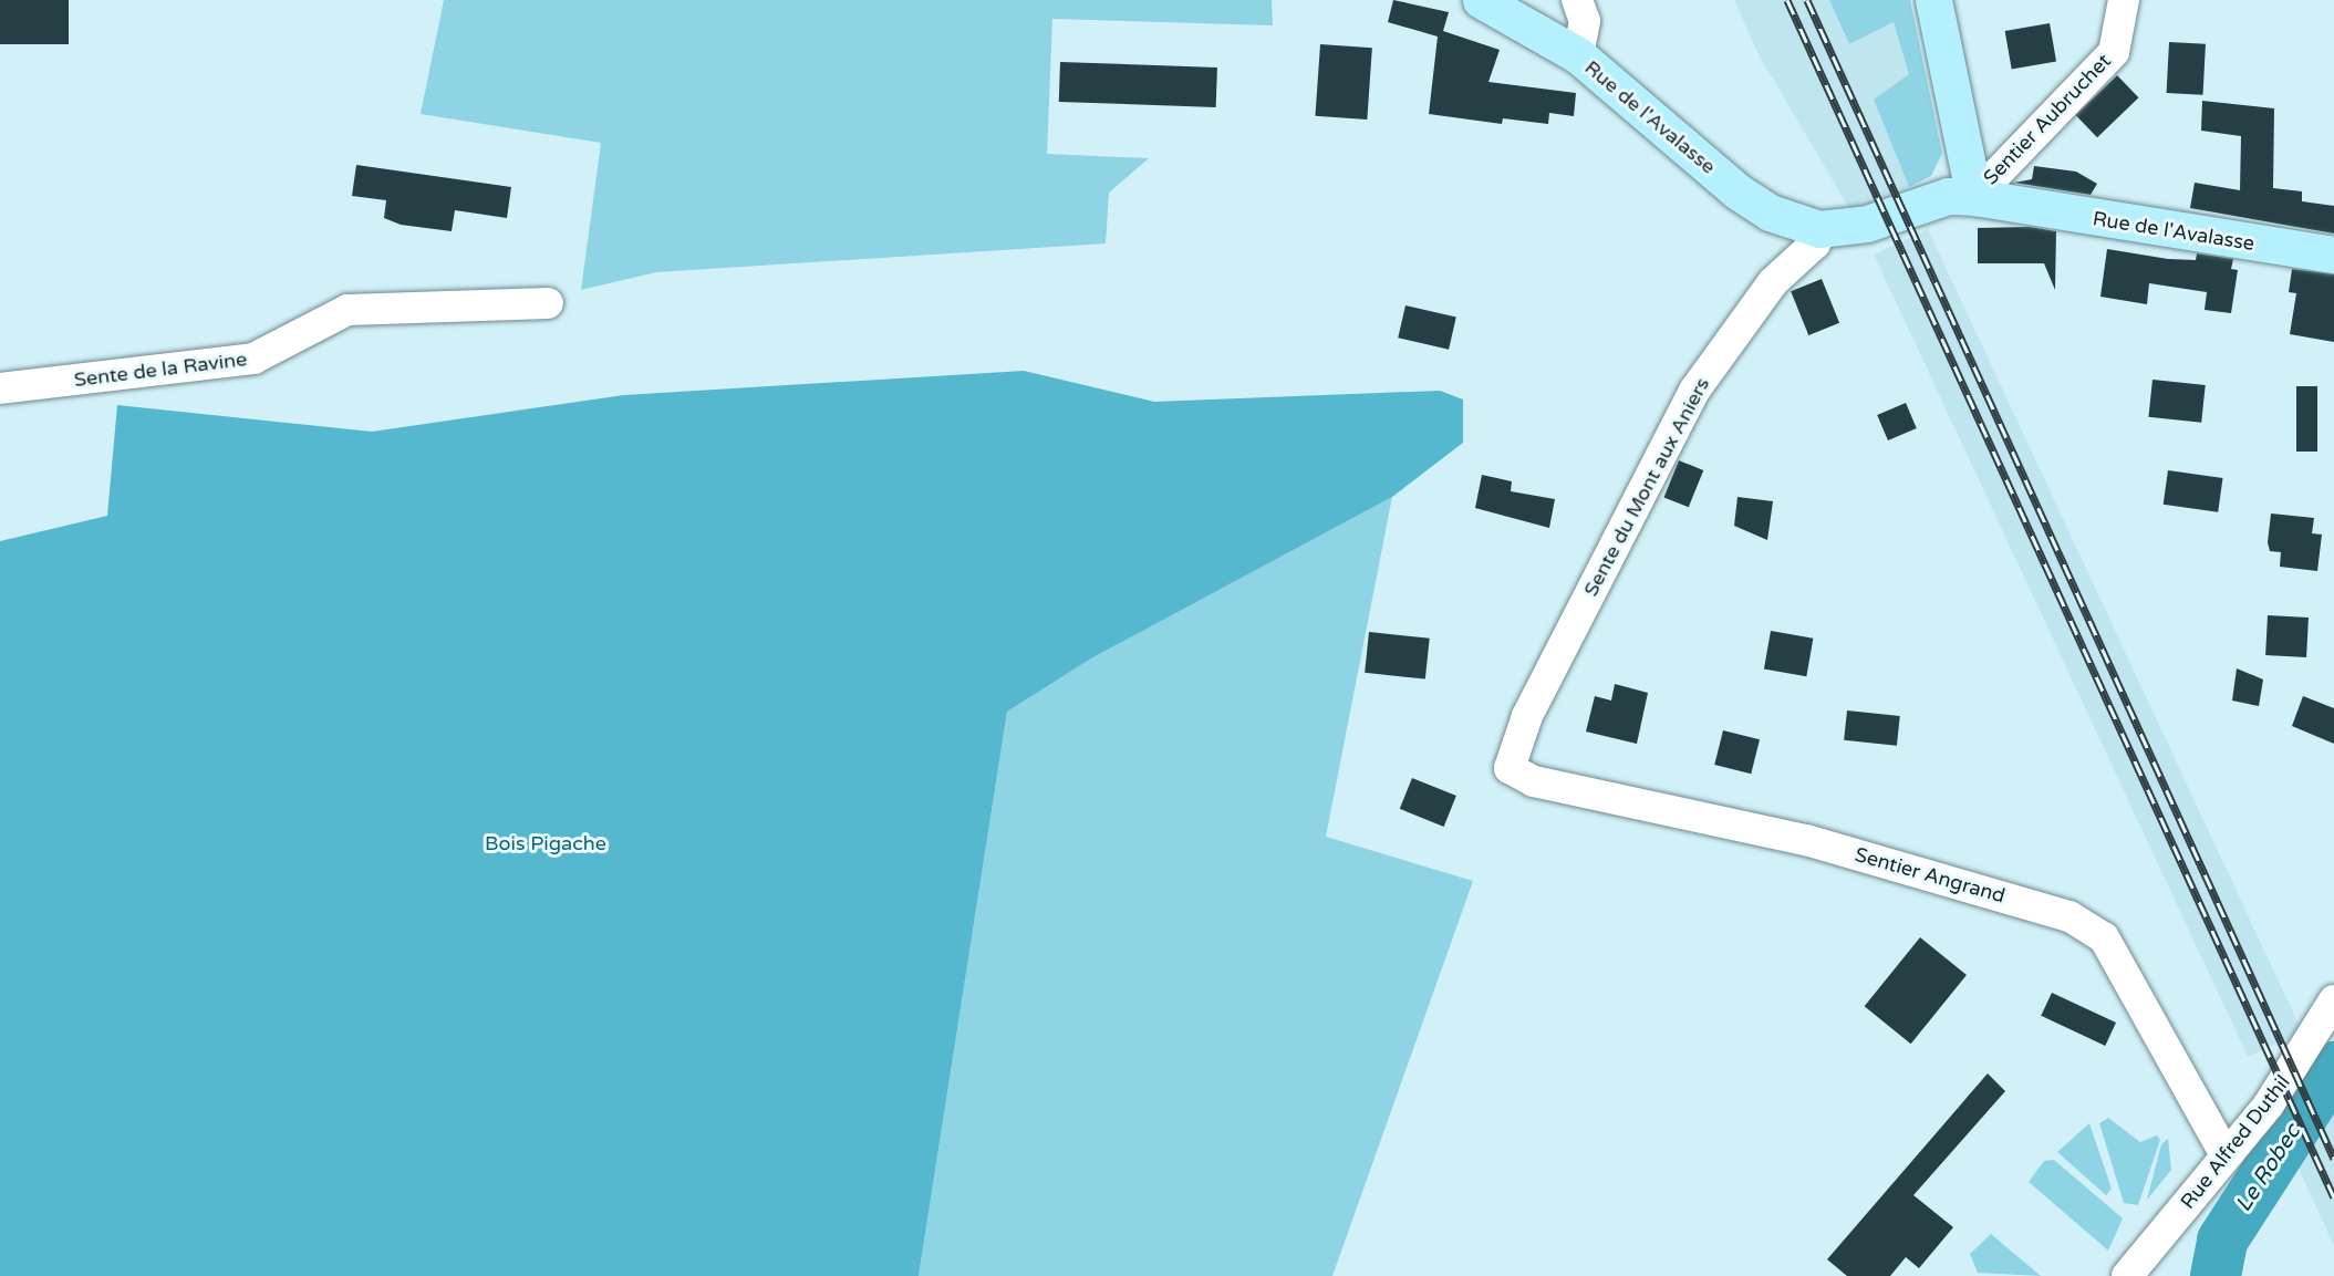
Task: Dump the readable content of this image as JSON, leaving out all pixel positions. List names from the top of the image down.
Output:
{
  "streets": {
    "main road": ["Rue de l'Avalasse"],
    "street": [
      "Sentier Aubruchet",
      "Sente de la Ravine",
      "Sente du Mont aux Aniers",
      "Sentier Angrand",
      "Rue Alfred Duthil"
    ]
  },
  "crossings": [
    ["Rue de l'Avalasse", "Sentier Aubruchet"],
    ["Rue de l'Avalasse", "Sente du Mont aux Aniers"],
    ["Sente du Mont aux Aniers", "Sentier Angrand"],
    ["Sentier Angrand", "Rue Alfred Duthil"]
  ],
  "water": ["Le Robec"],
  "parks": ["Bois Pigache"]
}
